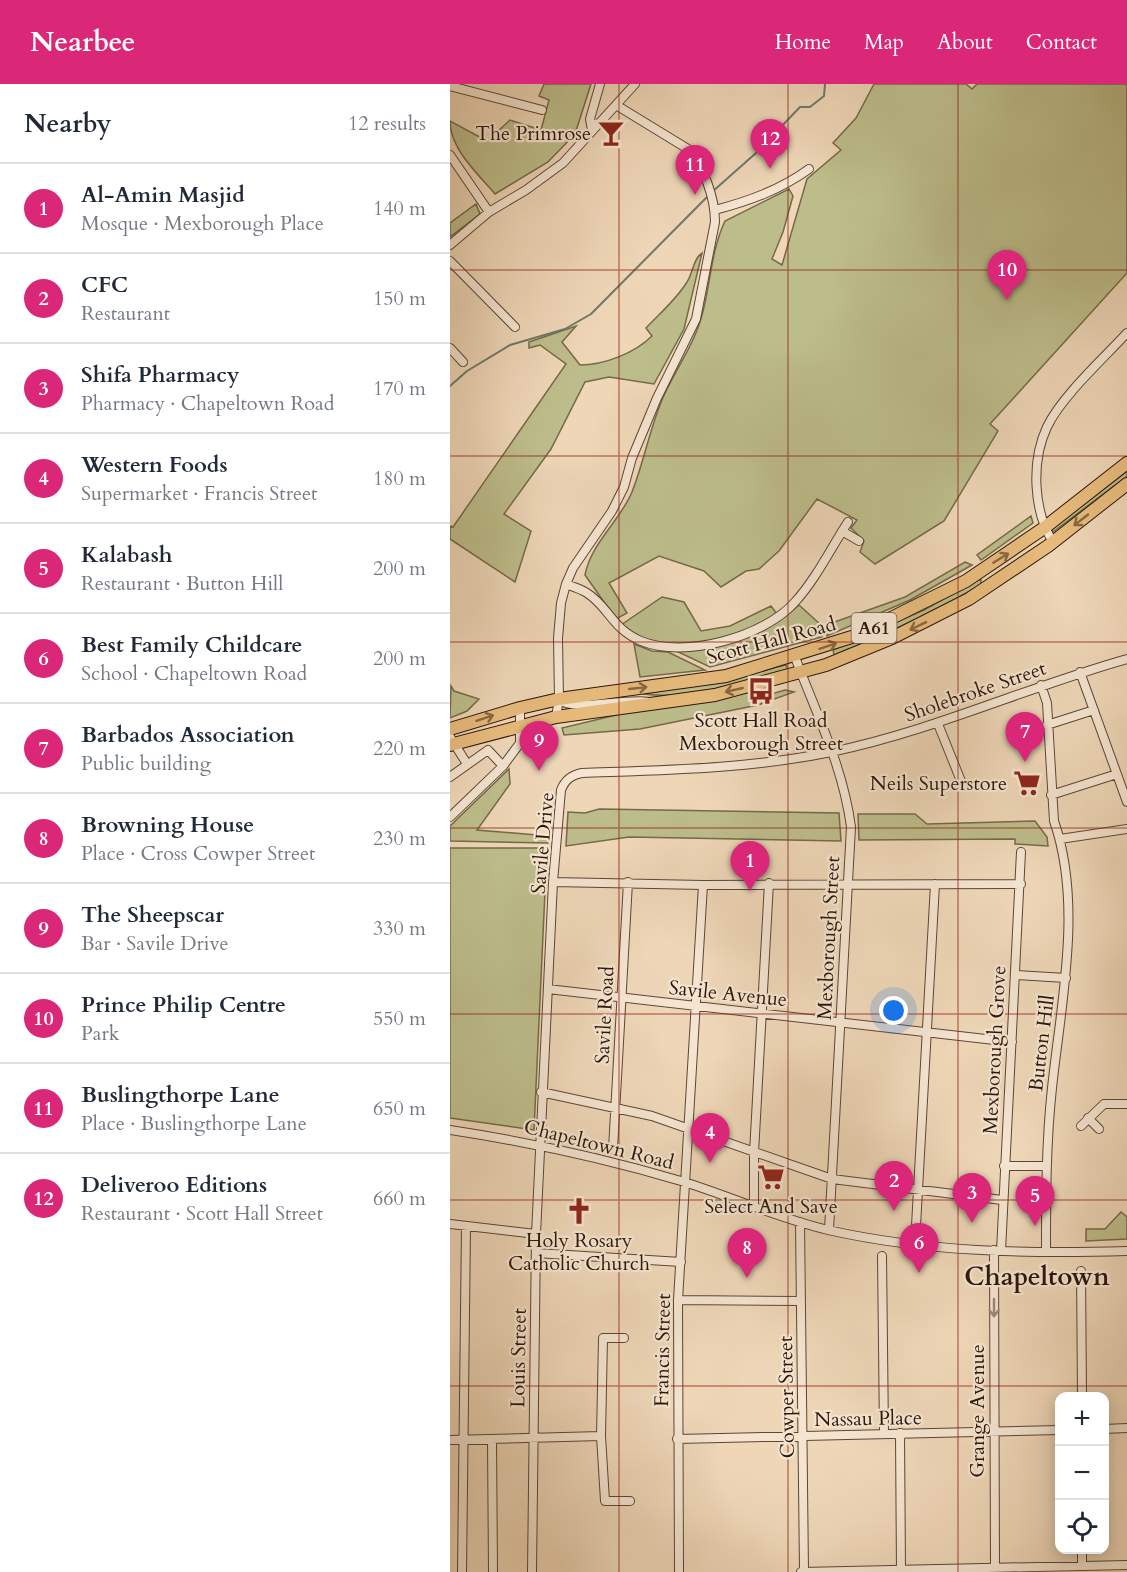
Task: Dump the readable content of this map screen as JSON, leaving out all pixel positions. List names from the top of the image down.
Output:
{
  "streets": {
    "highway": ["A61", "Scott Hall Road"],
    "street": [
      "Sholebroke Street",
      "Savile Drive",
      "Mexborough Street",
      "Savile Avenue",
      "Savile Road",
      "Button Hill",
      "Mexborough Grove",
      "Chapeltown Road",
      "Francis Street",
      "Louis Street",
      "Cowper Street",
      "Grange Avenue",
      "Nassau Place"
    ]
  },
  "crossings": [
    ["Scott Hall Road", "Mexborough Street"],
    ["Sholebroke Street", "Savile Drive"],
    ["Sholebroke Street", "Mexborough Street"],
    ["Sholebroke Street", "Button Hill"],
    ["Savile Drive", "Mexborough Street"],
    ["Savile Drive", "Savile Avenue"],
    ["Savile Drive", "Chapeltown Road"],
    ["Savile Drive", "Louis Street"],
    ["Mexborough Street", "Savile Avenue"],
    ["Mexborough Street", "Chapeltown Road"],
    ["Savile Avenue", "Savile Road"],
    ["Savile Avenue", "Mexborough Grove"],
    ["Savile Avenue", "Francis Street"],
    ["Savile Road", "Chapeltown Road"],
    ["Button Hill", "Chapeltown Road"],
    ["Mexborough Grove", "Chapeltown Road"],
    ["Mexborough Grove", "Grange Avenue"],
    ["Chapeltown Road", "Francis Street"],
    ["Chapeltown Road", "Louis Street"],
    ["Chapeltown Road", "Cowper Street"],
    ["Chapeltown Road", "Grange Avenue"],
    ["Francis Street", "Nassau Place"],
    ["Cowper Street", "Nassau Place"],
    ["Grange Avenue", "Nassau Place"]
  ],
  "one_way": ["Grange Avenue"],
  "districts": ["Chapeltown"],
  "places": {
    "bar": ["The Primrose"],
    "bus stop": ["Scott Hall Road Mexborough Street"],
    "supermarket": ["Neils Superstore", "Select And Save"],
    "church": ["Holy Rosary Catholic Church"]
  },
  "page": {
    "header": "Nearbee",
    "nav": [
      "Home",
      "Map",
      "About",
      "Contact"
    ],
    "heading": ["Nearby", "12 results"],
    "pins": [
      "12",
      "11",
      "10",
      "7",
      "9",
      "1",
      "4",
      "2",
      "3",
      "5",
      "6",
      "8"
    ],
    "list": [
      {
        "mark": "1",
        "name": "Al-Amin Masjid",
        "note": "Mosque · Mexborough Place",
        "value": "140 m"
      },
      {
        "mark": "2",
        "name": "CFC",
        "note": "Restaurant",
        "value": "150 m"
      },
      {
        "mark": "3",
        "name": "Shifa Pharmacy",
        "note": "Pharmacy · Chapeltown Road",
        "value": "170 m"
      },
      {
        "mark": "4",
        "name": "Western Foods",
        "note": "Supermarket · Francis Street",
        "value": "180 m"
      },
      {
        "mark": "5",
        "name": "Kalabash",
        "note": "Restaurant · Button Hill",
        "value": "200 m"
      },
      {
        "mark": "6",
        "name": "Best Family Childcare",
        "note": "School · Chapeltown Road",
        "value": "200 m"
      },
      {
        "mark": "7",
        "name": "Barbados Association",
        "note": "Public building",
        "value": "220 m"
      },
      {
        "mark": "8",
        "name": "Browning House",
        "note": "Place · Cross Cowper Street",
        "value": "230 m"
      },
      {
        "mark": "9",
        "name": "The Sheepscar",
        "note": "Bar · Savile Drive",
        "value": "330 m"
      },
      {
        "mark": "10",
        "name": "Prince Philip Centre",
        "note": "Park",
        "value": "550 m"
      },
      {
        "mark": "11",
        "name": "Buslingthorpe Lane",
        "note": "Place · Buslingthorpe Lane",
        "value": "650 m"
      },
      {
        "mark": "12",
        "name": "Deliveroo Editions",
        "note": "Restaurant · Scott Hall Street",
        "value": "660 m"
      }
    ],
    "map_buttons": ["+", "−"]
  }
}
